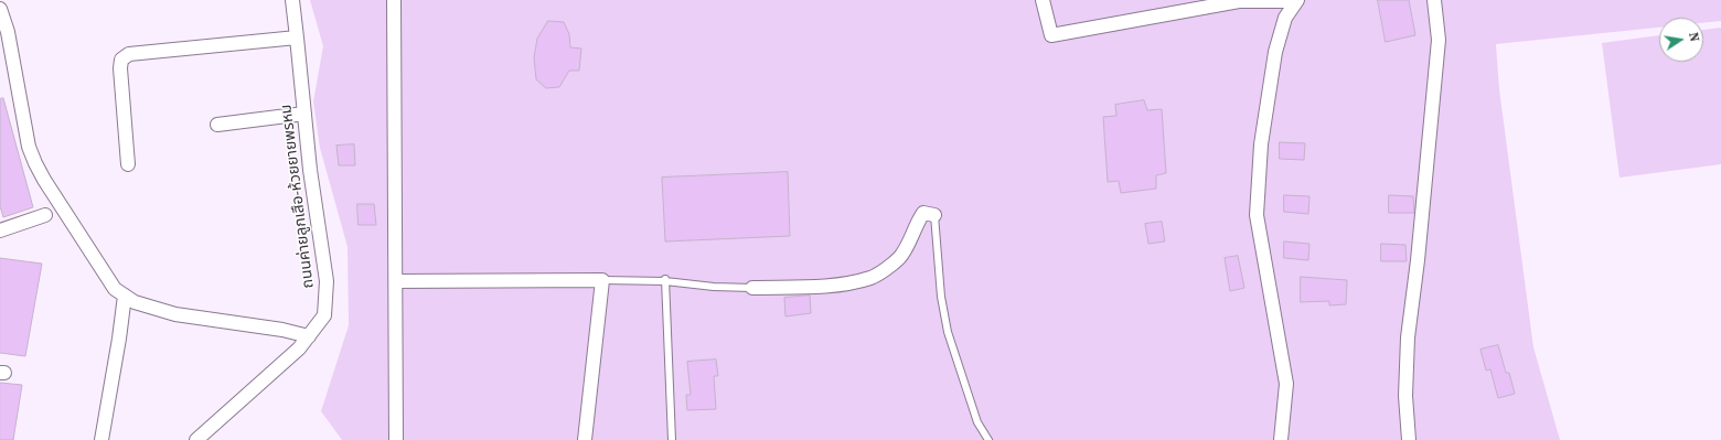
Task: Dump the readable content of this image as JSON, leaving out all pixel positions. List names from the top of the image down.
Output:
{
  "streets": {
    "street": ["ถนนค่ายลูกเสึอ-ห้วยยายพรหม"]
  },
  "north": "right"
}
